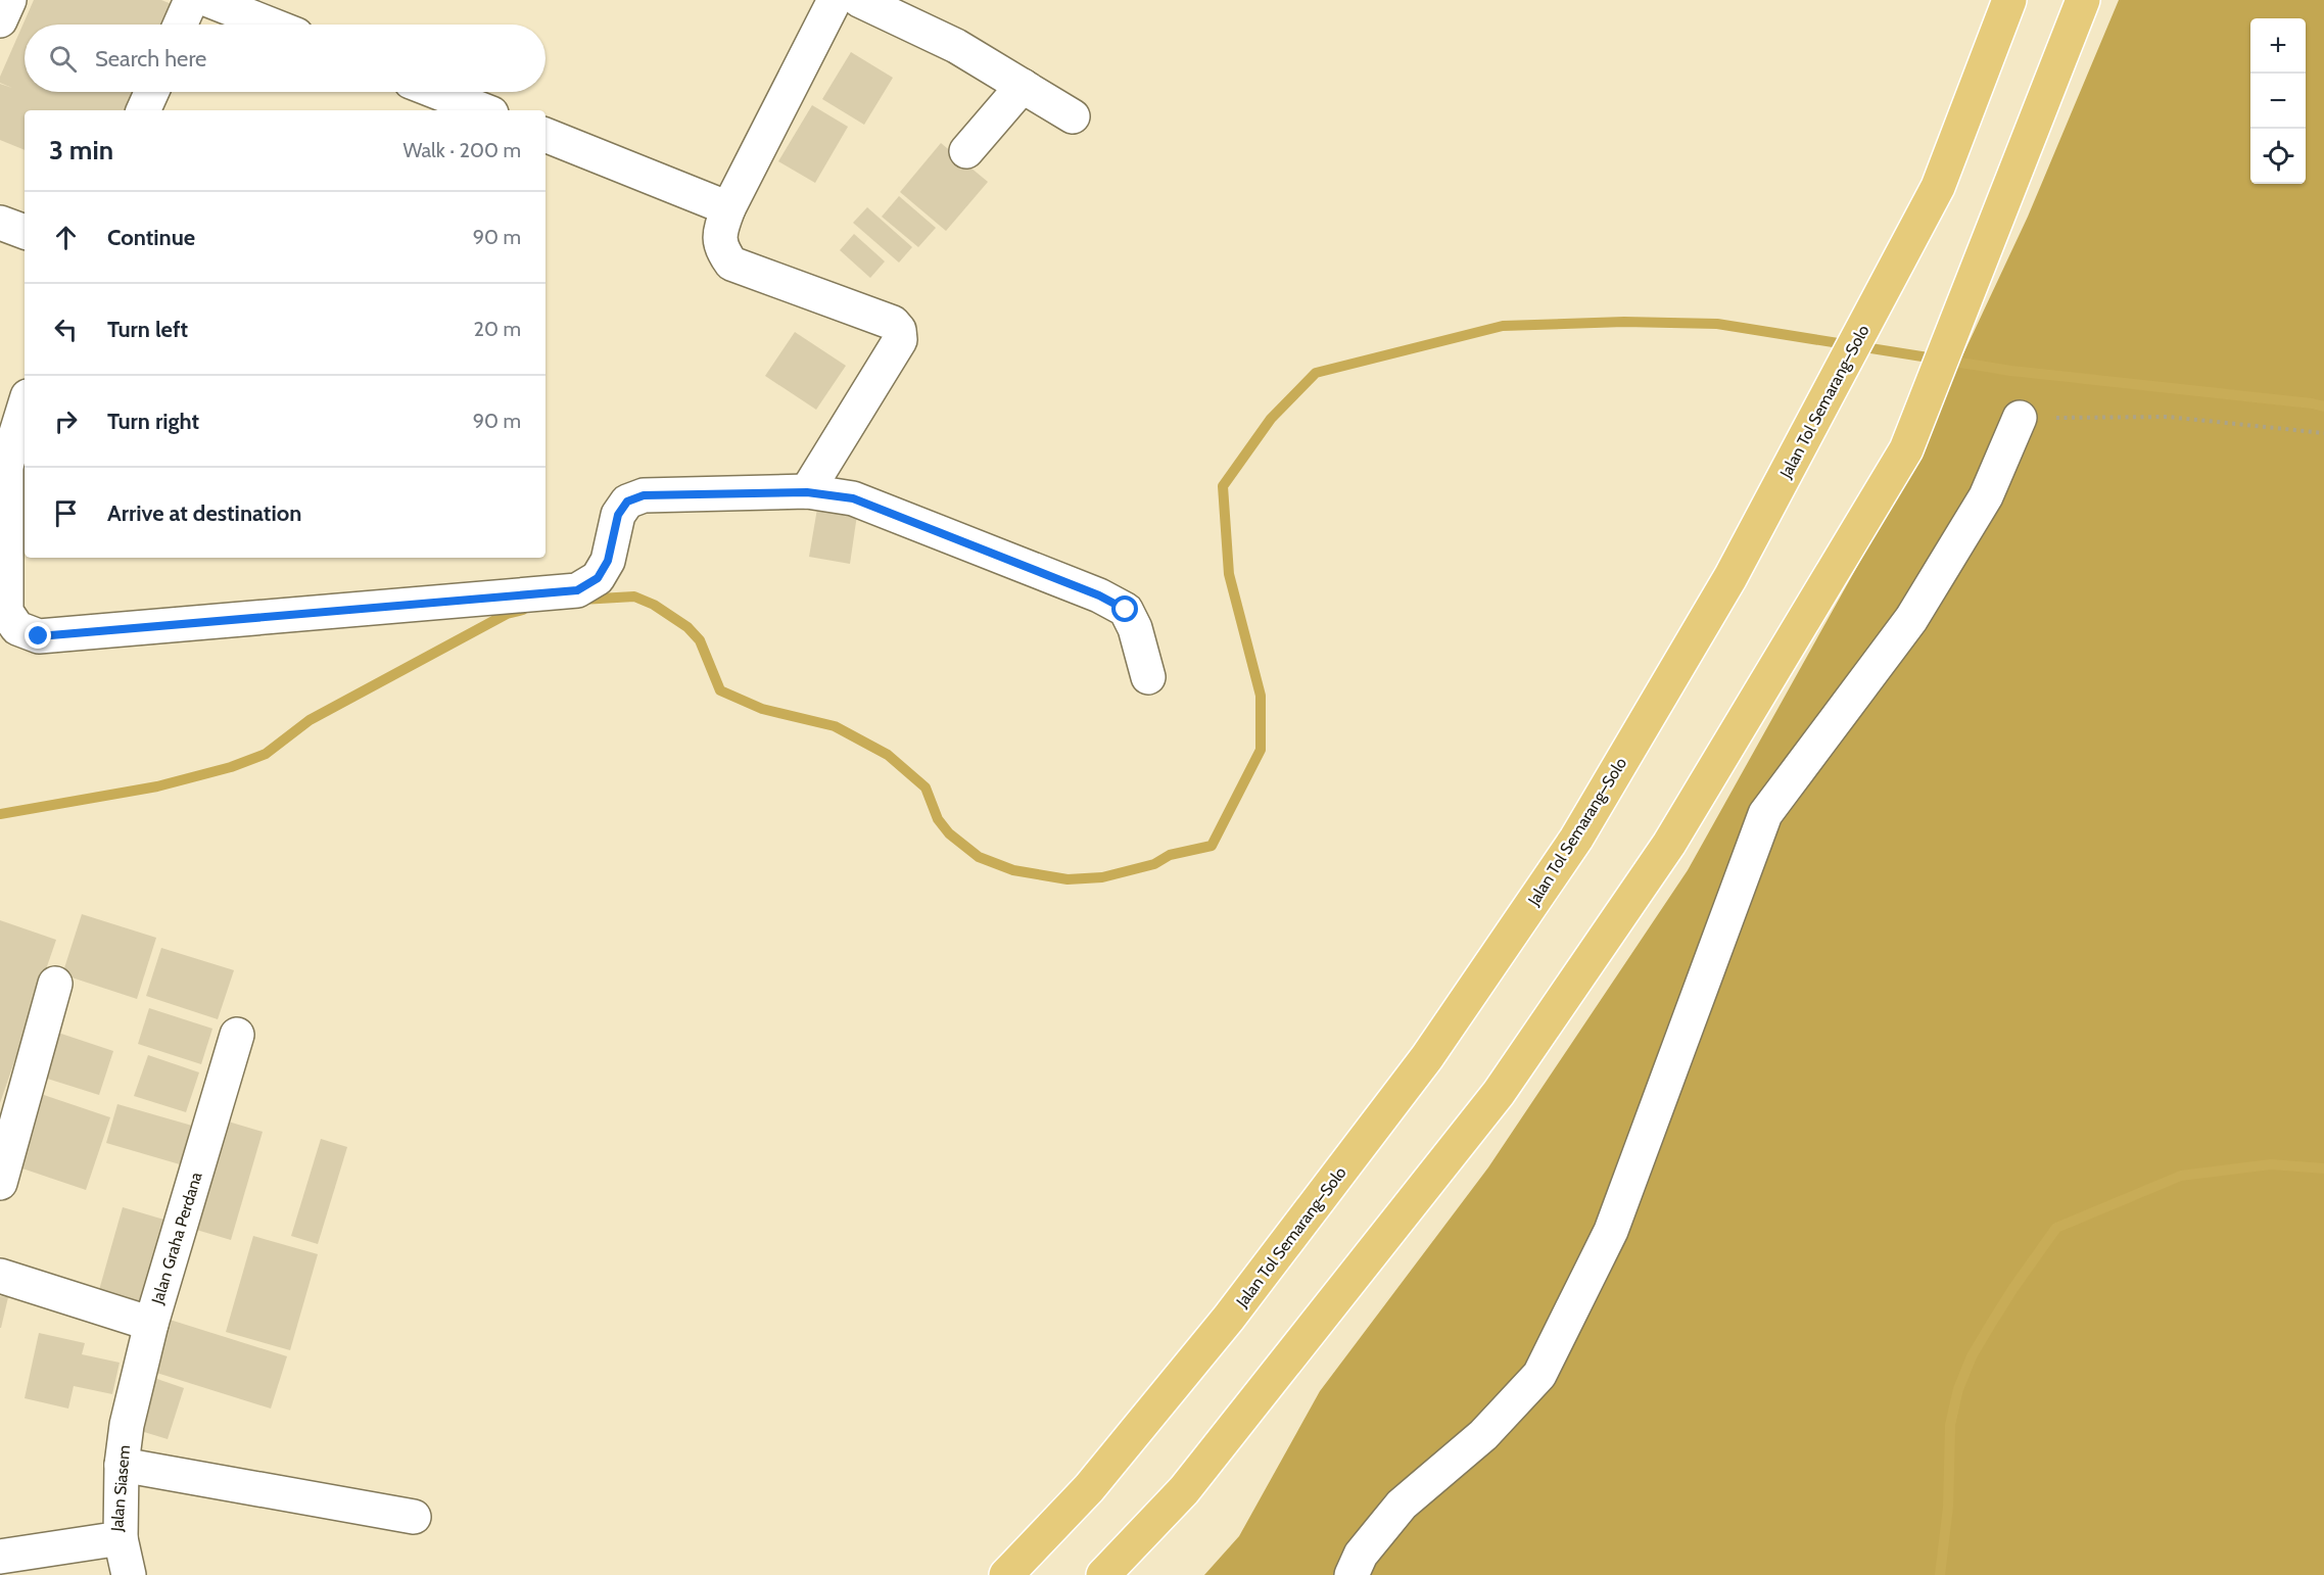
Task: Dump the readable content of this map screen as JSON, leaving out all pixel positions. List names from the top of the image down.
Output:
{
  "streets": {
    "highway": ["Jalan Tol Semarang–Solo"],
    "street": ["Jalan Graha Perdana", "Jalan Siasem"]
  },
  "crossings": [
    ["Jalan Graha Perdana", "Jalan Siasem"]
  ],
  "page": {
    "map_buttons": ["+", "−"],
    "search": "Search here",
    "heading": ["3 min", "Walk · 200 m"],
    "list": [
      ["Continue", "90 m"],
      ["Turn left", "20 m"],
      ["Turn right", "90 m"],
      "Arrive at destination"
    ]
  }
}
